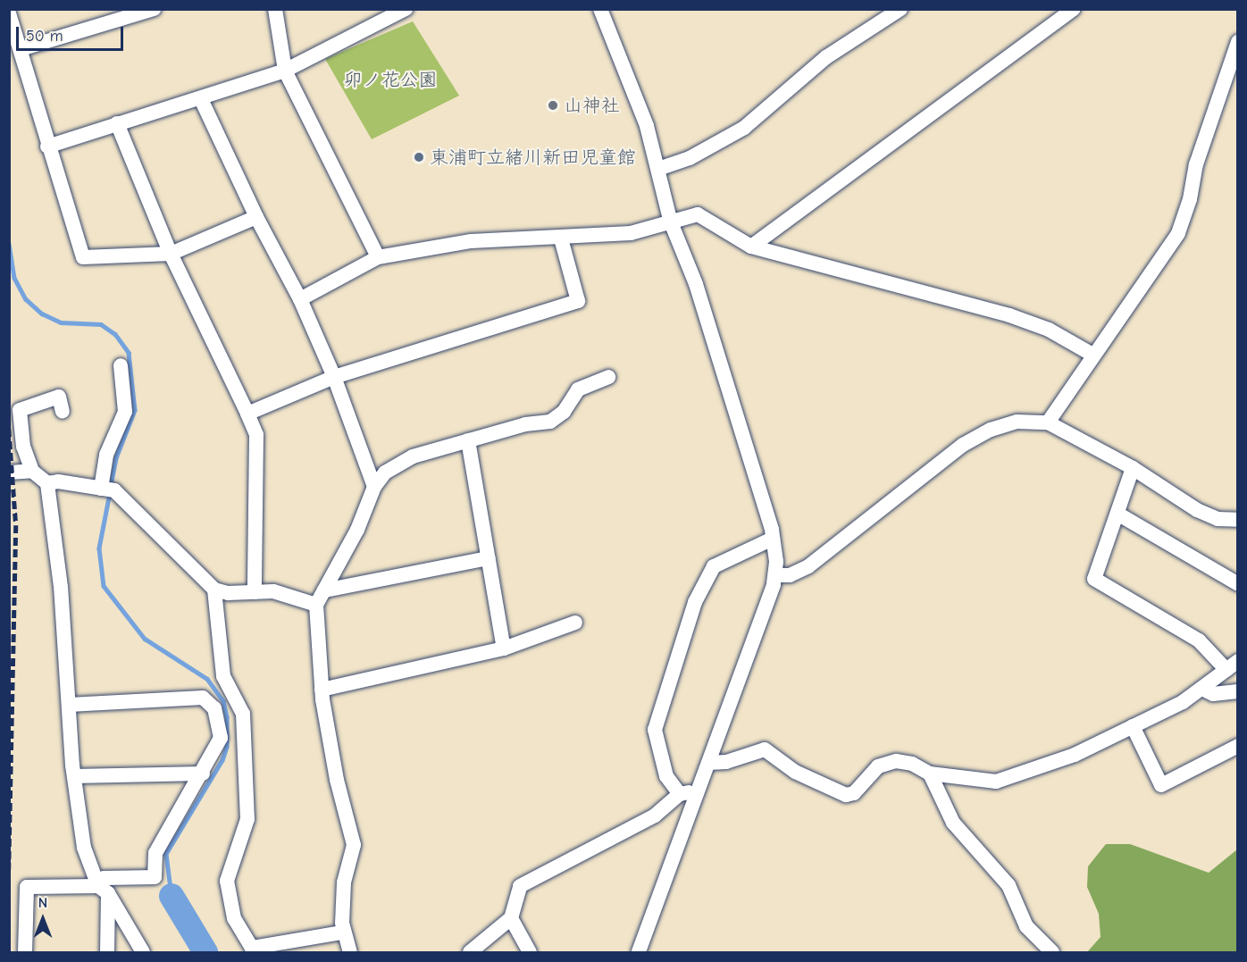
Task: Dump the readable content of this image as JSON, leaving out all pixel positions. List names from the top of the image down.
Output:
{
  "parks": ["卯ノ花公園"],
  "places": ["山神社", "東浦町立緒川新田児童館"],
  "scale_bar": "50 m",
  "north": "top"
}
